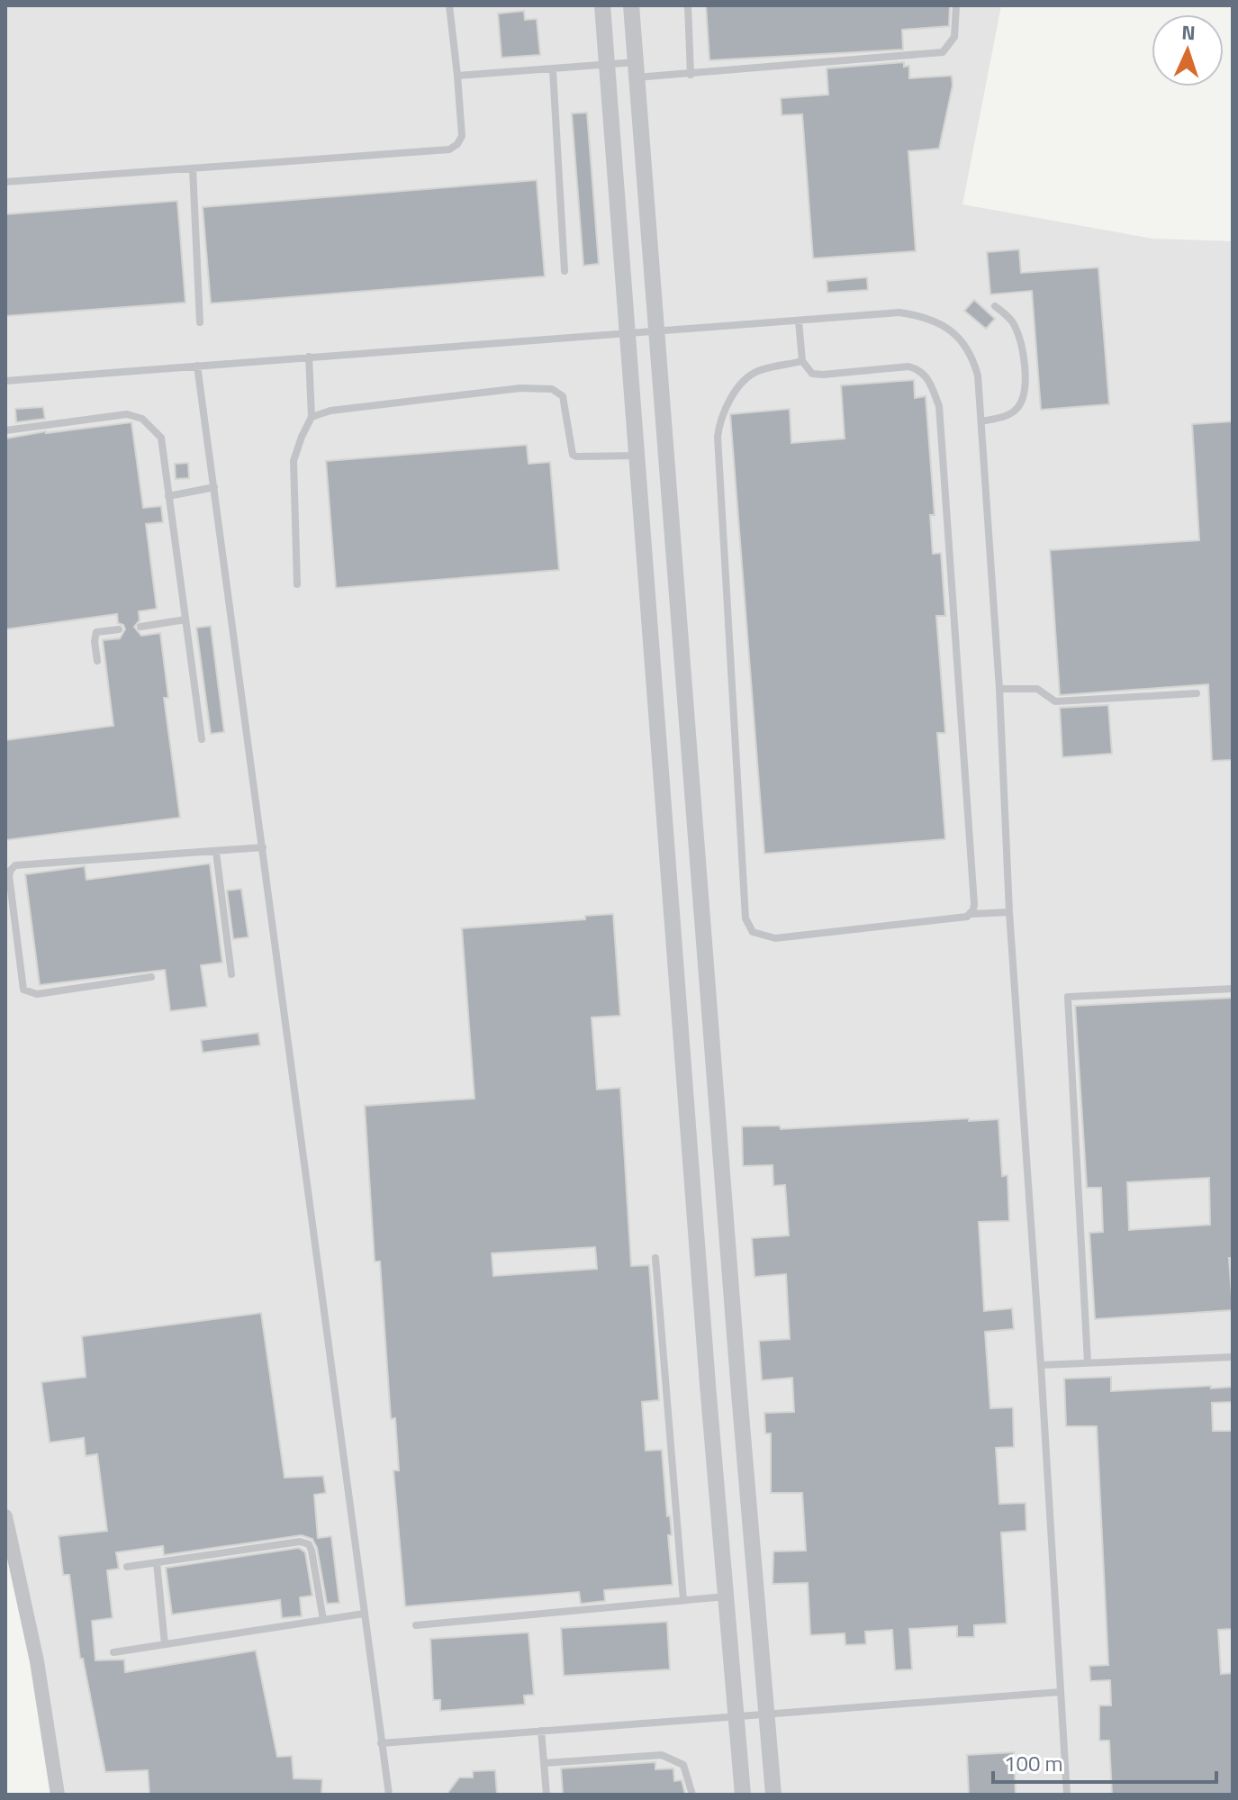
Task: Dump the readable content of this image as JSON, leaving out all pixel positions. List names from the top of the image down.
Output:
{
  "scale_bar": "100 m",
  "north": "top"
}
